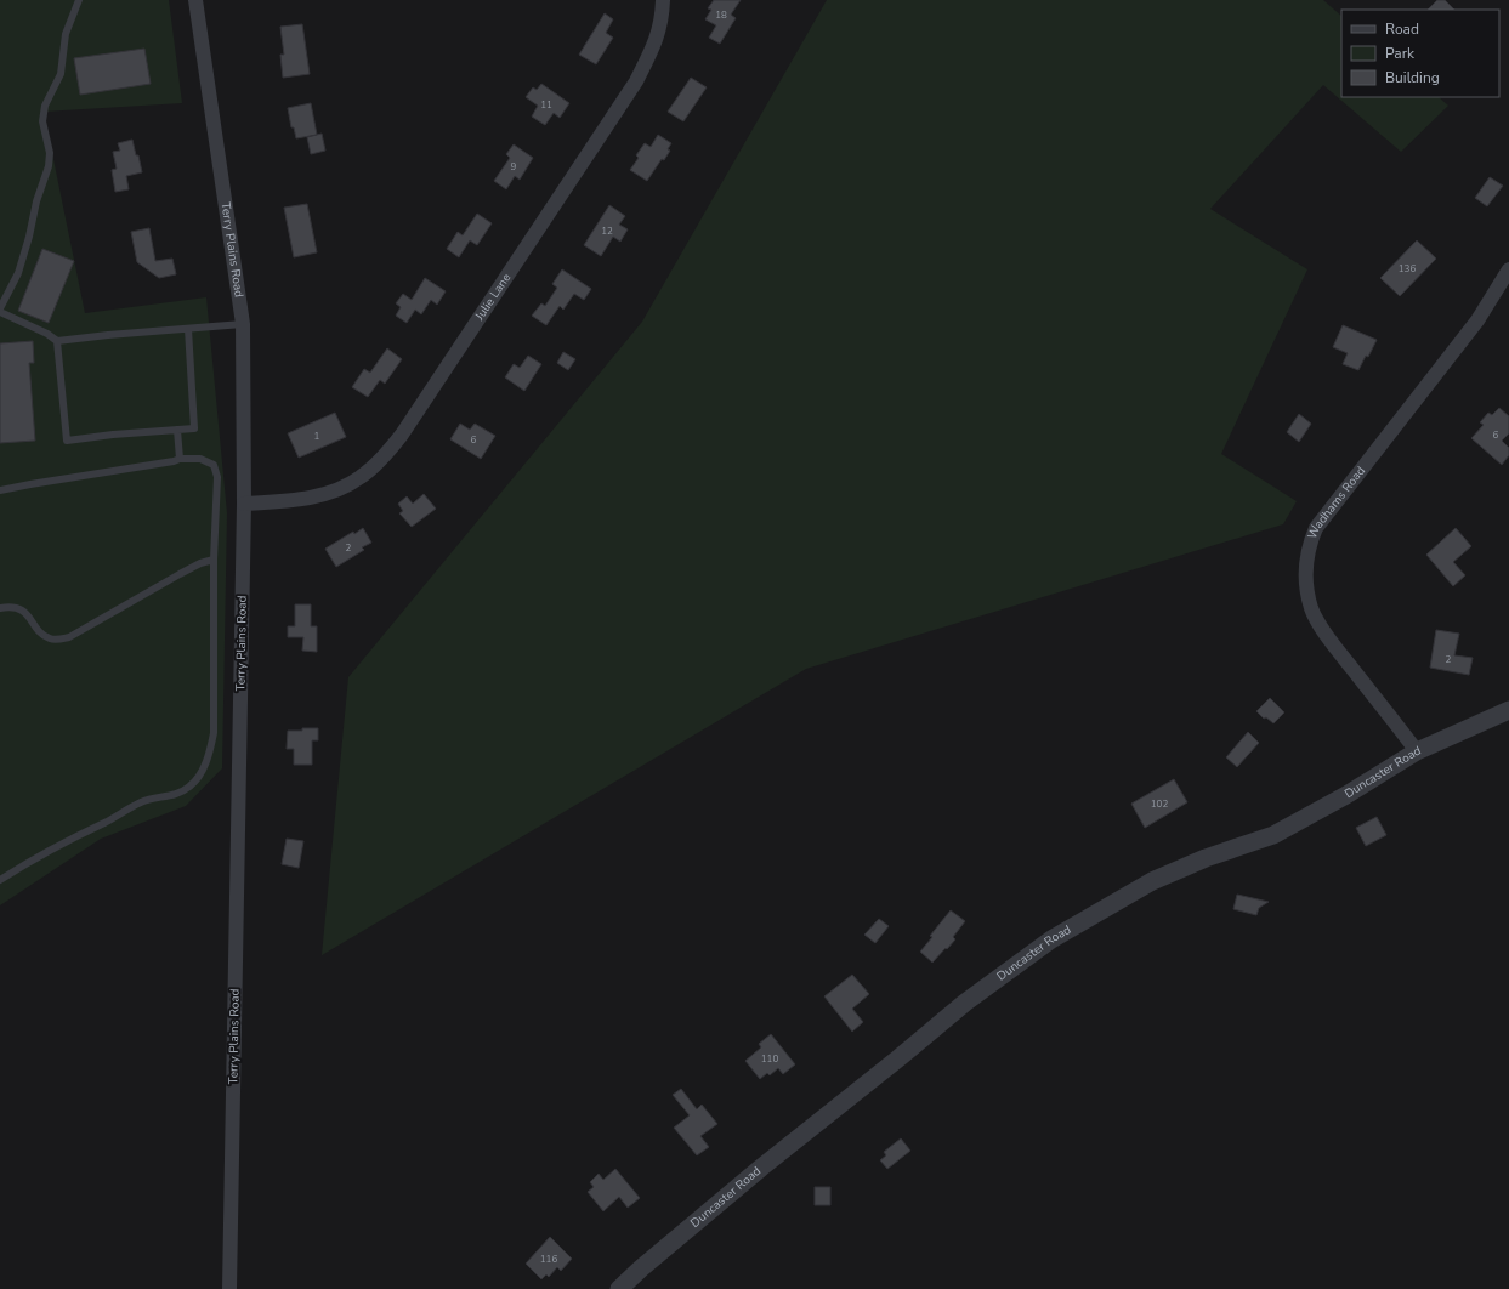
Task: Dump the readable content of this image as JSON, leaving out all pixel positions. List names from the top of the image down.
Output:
{
  "streets": {
    "street": [
      "Terry Plains Road",
      "Julie Lane",
      "Wadhams Road",
      "Duncaster Road"
    ]
  },
  "crossings": [
    ["Terry Plains Road", "Julie Lane"],
    ["Wadhams Road", "Duncaster Road"]
  ],
  "house_numbers": [
    "18",
    "11",
    "9",
    "12",
    "136",
    "6",
    "1",
    "6",
    "2",
    "2",
    "102",
    "110",
    "116"
  ],
  "legend": ["Road", "Park", "Building"]
}
